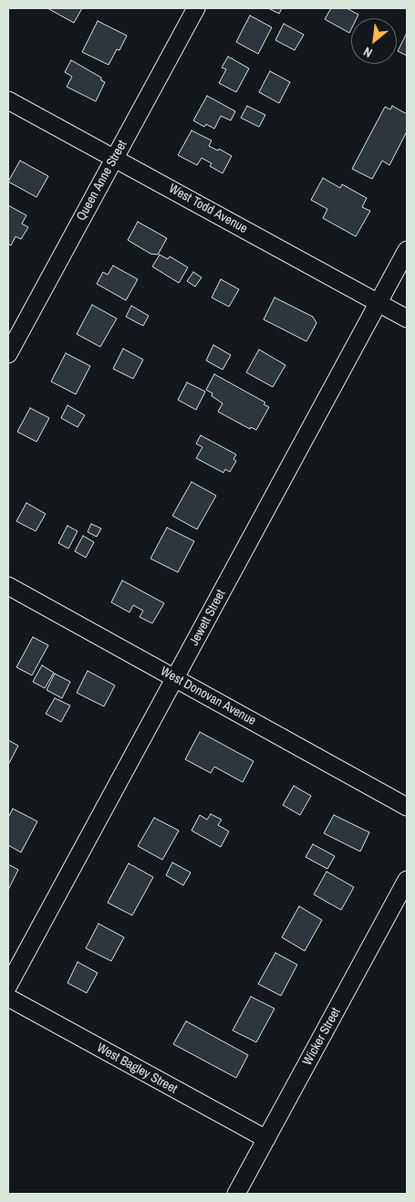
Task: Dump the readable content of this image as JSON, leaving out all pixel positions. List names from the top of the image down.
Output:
{
  "streets": {
    "street": [
      "Queen Anne Street",
      "West Todd Avenue",
      "Jewett Street",
      "West Donovan Avenue",
      "Wicker Street",
      "West Bagley Street"
    ]
  },
  "crossings": [
    ["Queen Anne Street", "West Todd Avenue"],
    ["West Todd Avenue", "Jewett Street"],
    ["Jewett Street", "West Donovan Avenue"],
    ["Wicker Street", "West Bagley Street"]
  ],
  "north": "bottom left"
}
